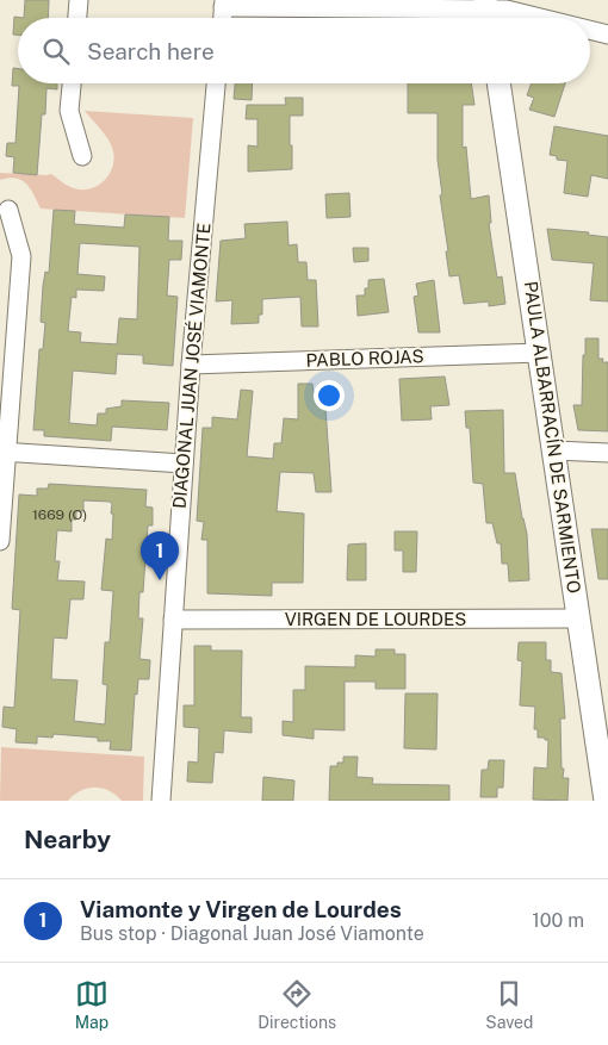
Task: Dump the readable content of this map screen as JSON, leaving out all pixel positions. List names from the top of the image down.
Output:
{
  "streets": {
    "main road": ["PAULA ALBARRACÍN DE SARMIENTO"],
    "street": ["PABLO ROJAS", "DIAGONAL JUAN JOSÉ VIAMONTE", "VIRGEN DE LOURDES"]
  },
  "crossings": [
    ["PABLO ROJAS", "DIAGONAL JUAN JOSÉ VIAMONTE"],
    ["PABLO ROJAS", "PAULA ALBARRACÍN DE SARMIENTO"],
    ["DIAGONAL JUAN JOSÉ VIAMONTE", "VIRGEN DE LOURDES"],
    ["PAULA ALBARRACÍN DE SARMIENTO", "VIRGEN DE LOURDES"]
  ],
  "house_numbers": ["1669 (O)"],
  "page": {
    "search": "Search here",
    "pins": "1",
    "heading": "Nearby",
    "list": [
      {
        "mark": "1",
        "name": "Viamonte y Virgen de Lourdes",
        "note": "Bus stop · Diagonal Juan José Viamonte",
        "value": "100 m"
      }
    ],
    "nav": ["Map", "Directions", "Saved"]
  }
}
